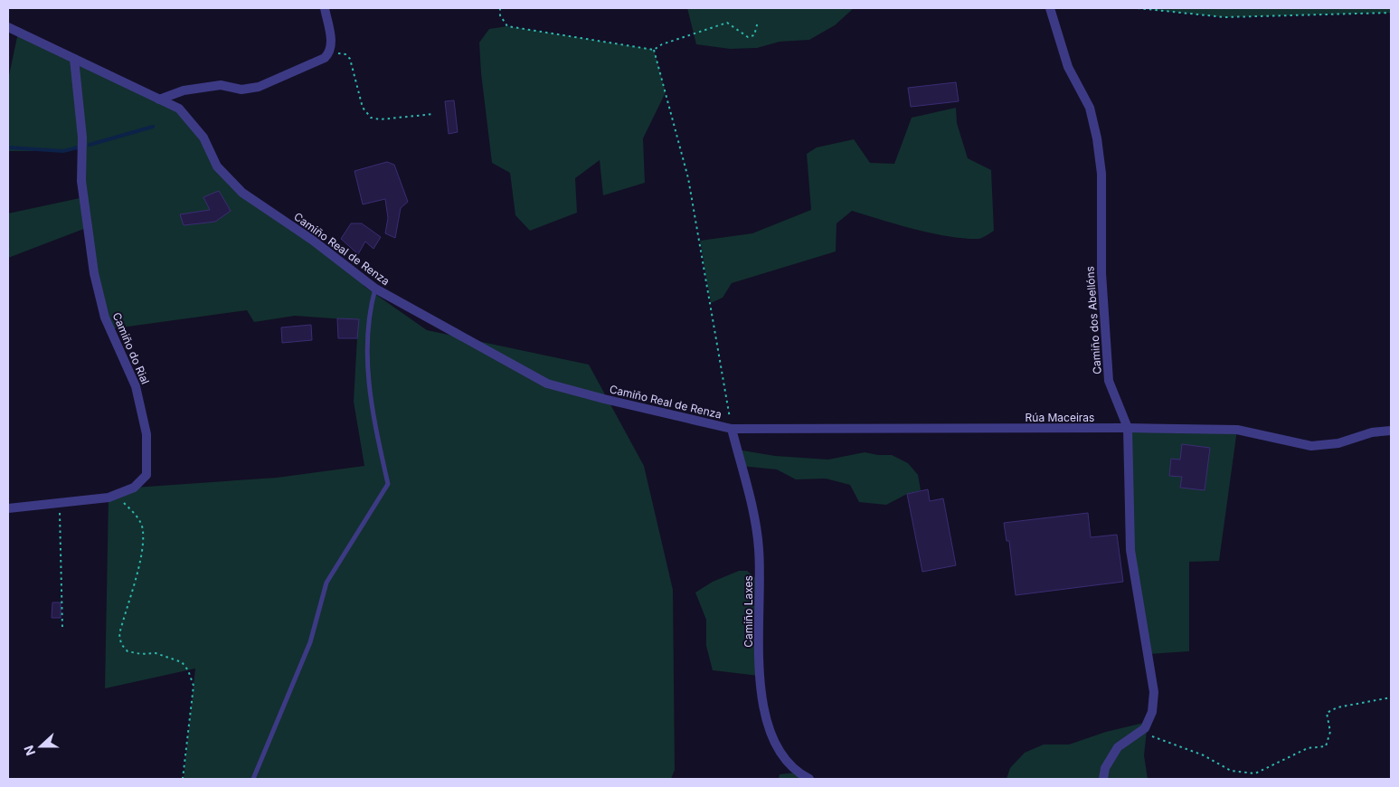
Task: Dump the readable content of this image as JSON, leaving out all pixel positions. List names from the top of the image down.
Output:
{
  "streets": {
    "street": [
      "Camiño Real de Renza",
      "Camiño dos Abellóns",
      "Camiño do Rial",
      "Rúa Maceiras",
      "Camiño Laxes"
    ]
  },
  "crossings": [
    ["Camiño Real de Renza", "Camiño do Rial"],
    ["Camiño Real de Renza", "Rúa Maceiras"],
    ["Camiño Real de Renza", "Camiño Laxes"],
    ["Camiño dos Abellóns", "Rúa Maceiras"],
    ["Rúa Maceiras", "Camiño Laxes"]
  ],
  "north": "left"
}
